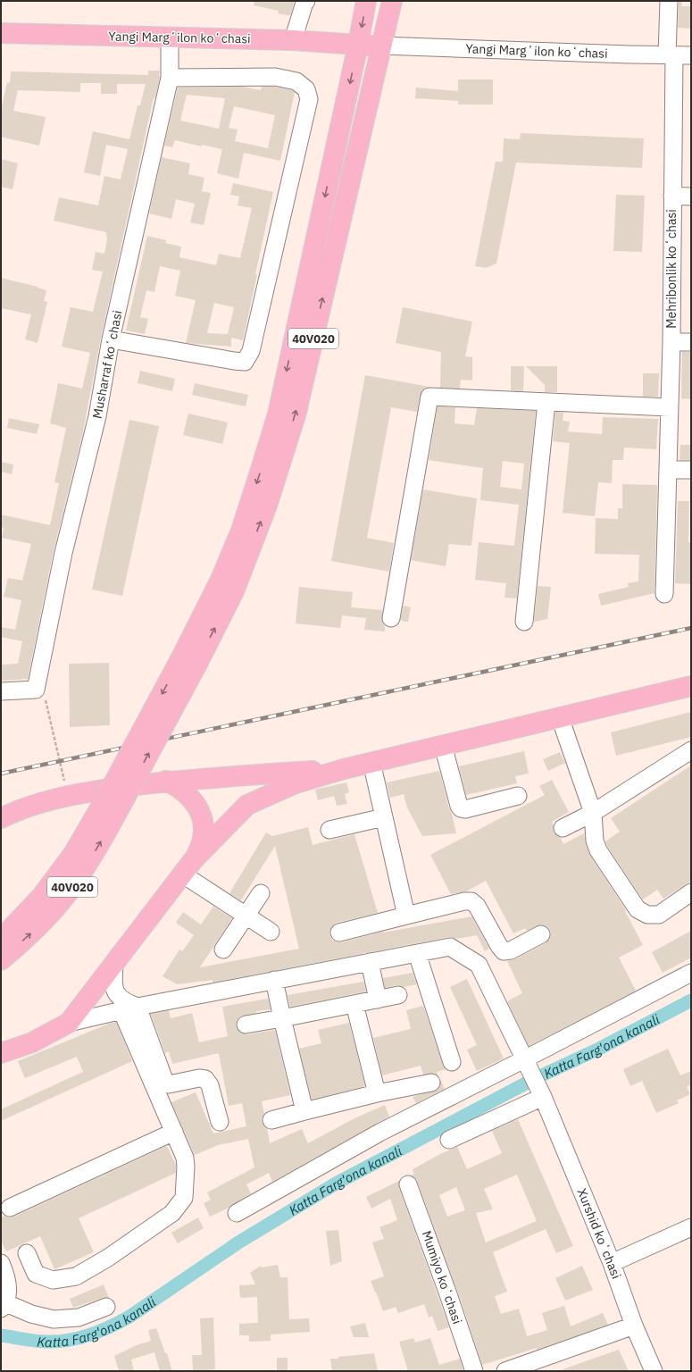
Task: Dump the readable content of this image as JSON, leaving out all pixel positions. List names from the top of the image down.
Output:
{
  "streets": {
    "main road": ["Yangi Margʻilon koʻchasi", "40V020"],
    "street": [
      "Mehribonlik koʻchasi",
      "Musharraf koʻchasi",
      "Xurshid koʻchasi",
      "Mumiyo koʻchasi"
    ]
  },
  "crossings": [
    ["Yangi Margʻilon koʻchasi", "Mehribonlik koʻchasi"],
    ["Yangi Margʻilon koʻchasi", "40V020"],
    ["Yangi Margʻilon koʻchasi", "Musharraf koʻchasi"]
  ],
  "water": ["Katta Farg'ona kanali"]
}
